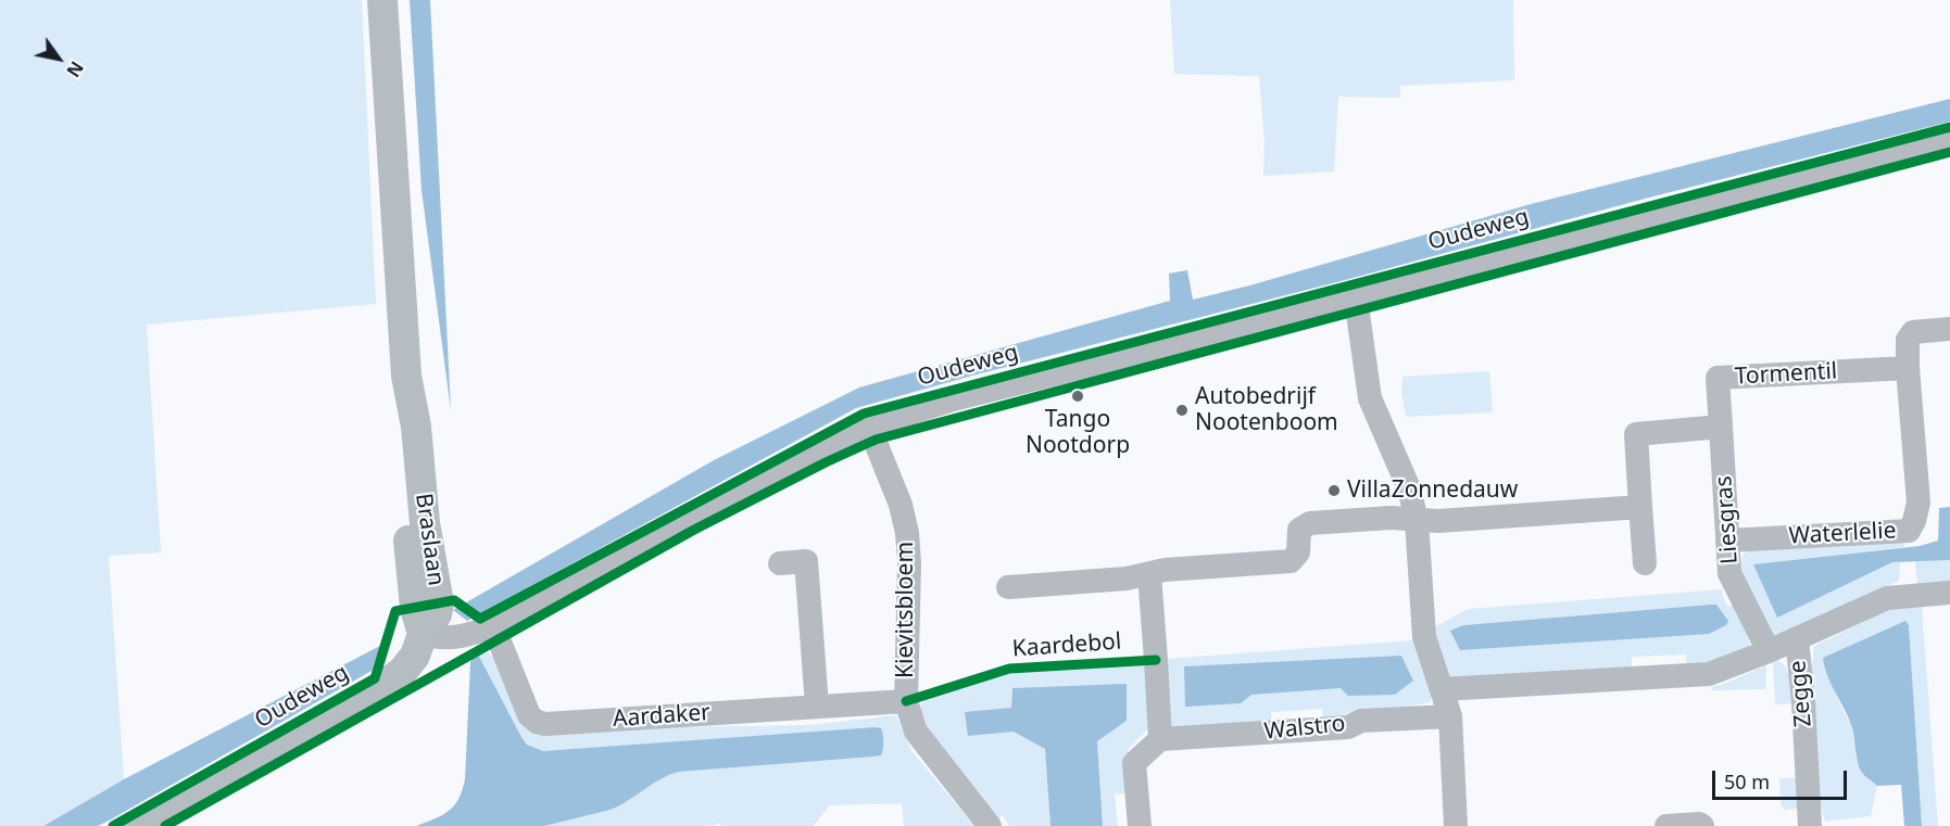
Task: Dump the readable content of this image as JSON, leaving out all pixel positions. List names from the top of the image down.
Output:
{
  "streets": {
    "main road": ["Oudeweg", "Braslaan"],
    "street": [
      "Tormentil",
      "Liesgras",
      "Waterlelie",
      "Kievitsbloem",
      "Zegge",
      "Aardaker",
      "Walstro"
    ],
    "cycle path": ["Kaardebol"]
  },
  "crossings": [
    ["Oudeweg", "Braslaan"],
    ["Oudeweg", "Kievitsbloem"],
    ["Oudeweg", "Aardaker"],
    ["Tormentil", "Liesgras"],
    ["Tormentil", "Waterlelie"],
    ["Liesgras", "Waterlelie"],
    ["Kievitsbloem", "Aardaker"]
  ],
  "places": ["Tango Nootdorp", "Autobedrijf Nootenboom", "VillaZonnedauw"],
  "scale_bar": "50 m",
  "north": "bottom right"
}
